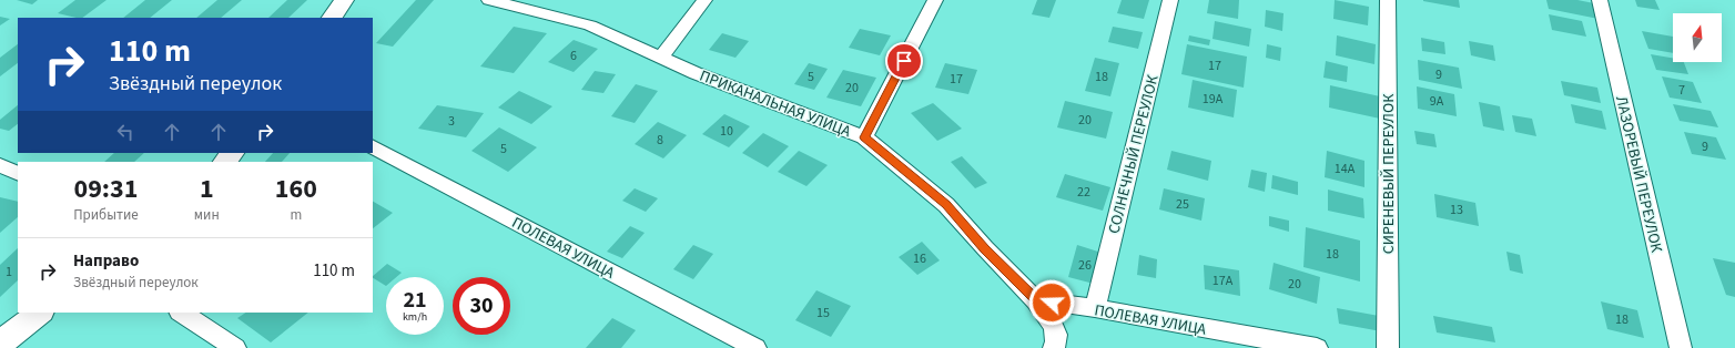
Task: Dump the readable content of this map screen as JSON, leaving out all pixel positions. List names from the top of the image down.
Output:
{
  "streets": {
    "street": [
      "ПРИКАНАЛЬНАЯ УЛИЦА",
      "СОЛНЕЧНЫЙ ПЕРЕУЛОК",
      "СИРЕНЕВЫЙ ПЕРЕУЛОК",
      "ЛАЗОРЕВЫЙ ПЕРЕУЛОК",
      "ПОЛЕВАЯ УЛИЦА"
    ]
  },
  "crossings": [
    ["ПРИКАНАЛЬНАЯ УЛИЦА", "ПОЛЕВАЯ УЛИЦА"],
    ["СОЛНЕЧНЫЙ ПЕРЕУЛОК", "ПОЛЕВАЯ УЛИЦА"]
  ],
  "house_numbers": [
    "6",
    "17",
    "9",
    "5",
    "18",
    "17",
    "20",
    "7",
    "19А",
    "9А",
    "20",
    "3",
    "10",
    "8",
    "9",
    "5",
    "14А",
    "22",
    "25",
    "13",
    "18",
    "16",
    "26",
    "1",
    "17А",
    "20",
    "15",
    "18"
  ],
  "north": "top",
  "page": {
    "turn": ["110 m", "Звёздный переулок"],
    "eta": [
      "09:31",
      "Прибытие",
      "1",
      "мин",
      "160",
      "m"
    ],
    "list": [
      {
        "name": "Направо",
        "note": "Звёздный переулок",
        "value": "110 m"
      }
    ],
    "speed": "21 km/h",
    "limit": "30"
  }
}
